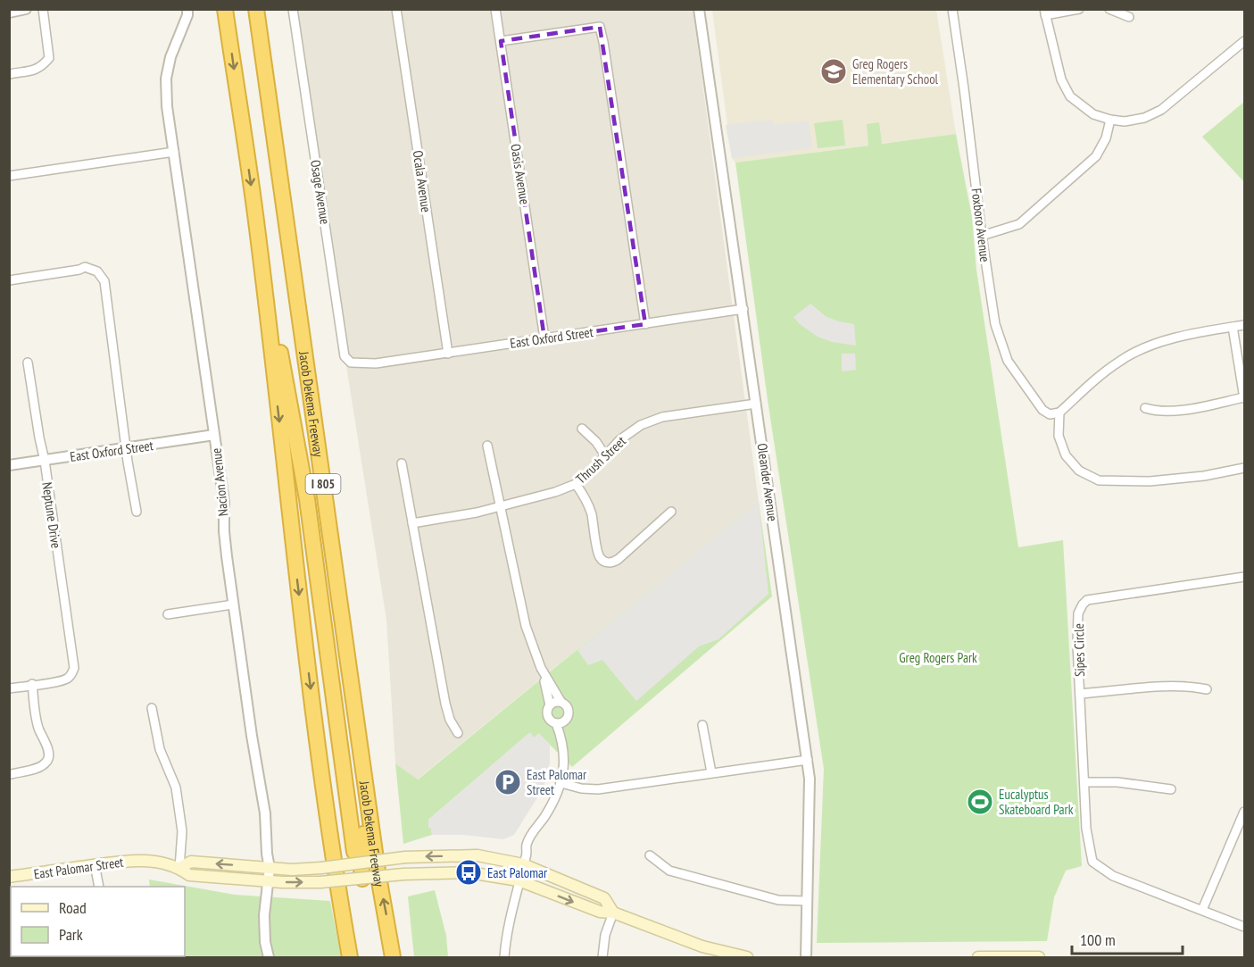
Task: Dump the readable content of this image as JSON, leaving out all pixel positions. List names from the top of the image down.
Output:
{
  "streets": {
    "highway": ["Jacob Dekema Freeway", "I 805"],
    "main road": ["East Palomar Street"],
    "street": [
      "Oasis Avenue",
      "Ocala Avenue",
      "Osage Avenue",
      "Foxboro Avenue",
      "East Oxford Street",
      "Thrush Street",
      "Nacion Avenue",
      "Oleander Avenue",
      "Neptune Drive",
      "Sipes Circle"
    ]
  },
  "crossings": [
    ["Oasis Avenue", "East Oxford Street"],
    ["Ocala Avenue", "East Oxford Street"],
    ["Osage Avenue", "East Oxford Street"],
    ["East Oxford Street", "Nacion Avenue"],
    ["East Oxford Street", "Oleander Avenue"],
    ["East Oxford Street", "Neptune Drive"],
    ["Thrush Street", "Oleander Avenue"],
    ["Nacion Avenue", "East Palomar Street"]
  ],
  "parks": ["Greg Rogers Park"],
  "places": {
    "school or university": ["Greg Rogers Elementary School"],
    "parking": ["East Palomar Street"],
    "sports": ["Eucalyptus Skateboard Park"],
    "bus stop": ["East Palomar"]
  },
  "legend": ["Road", "Park"],
  "scale_bar": "100 m"
}
